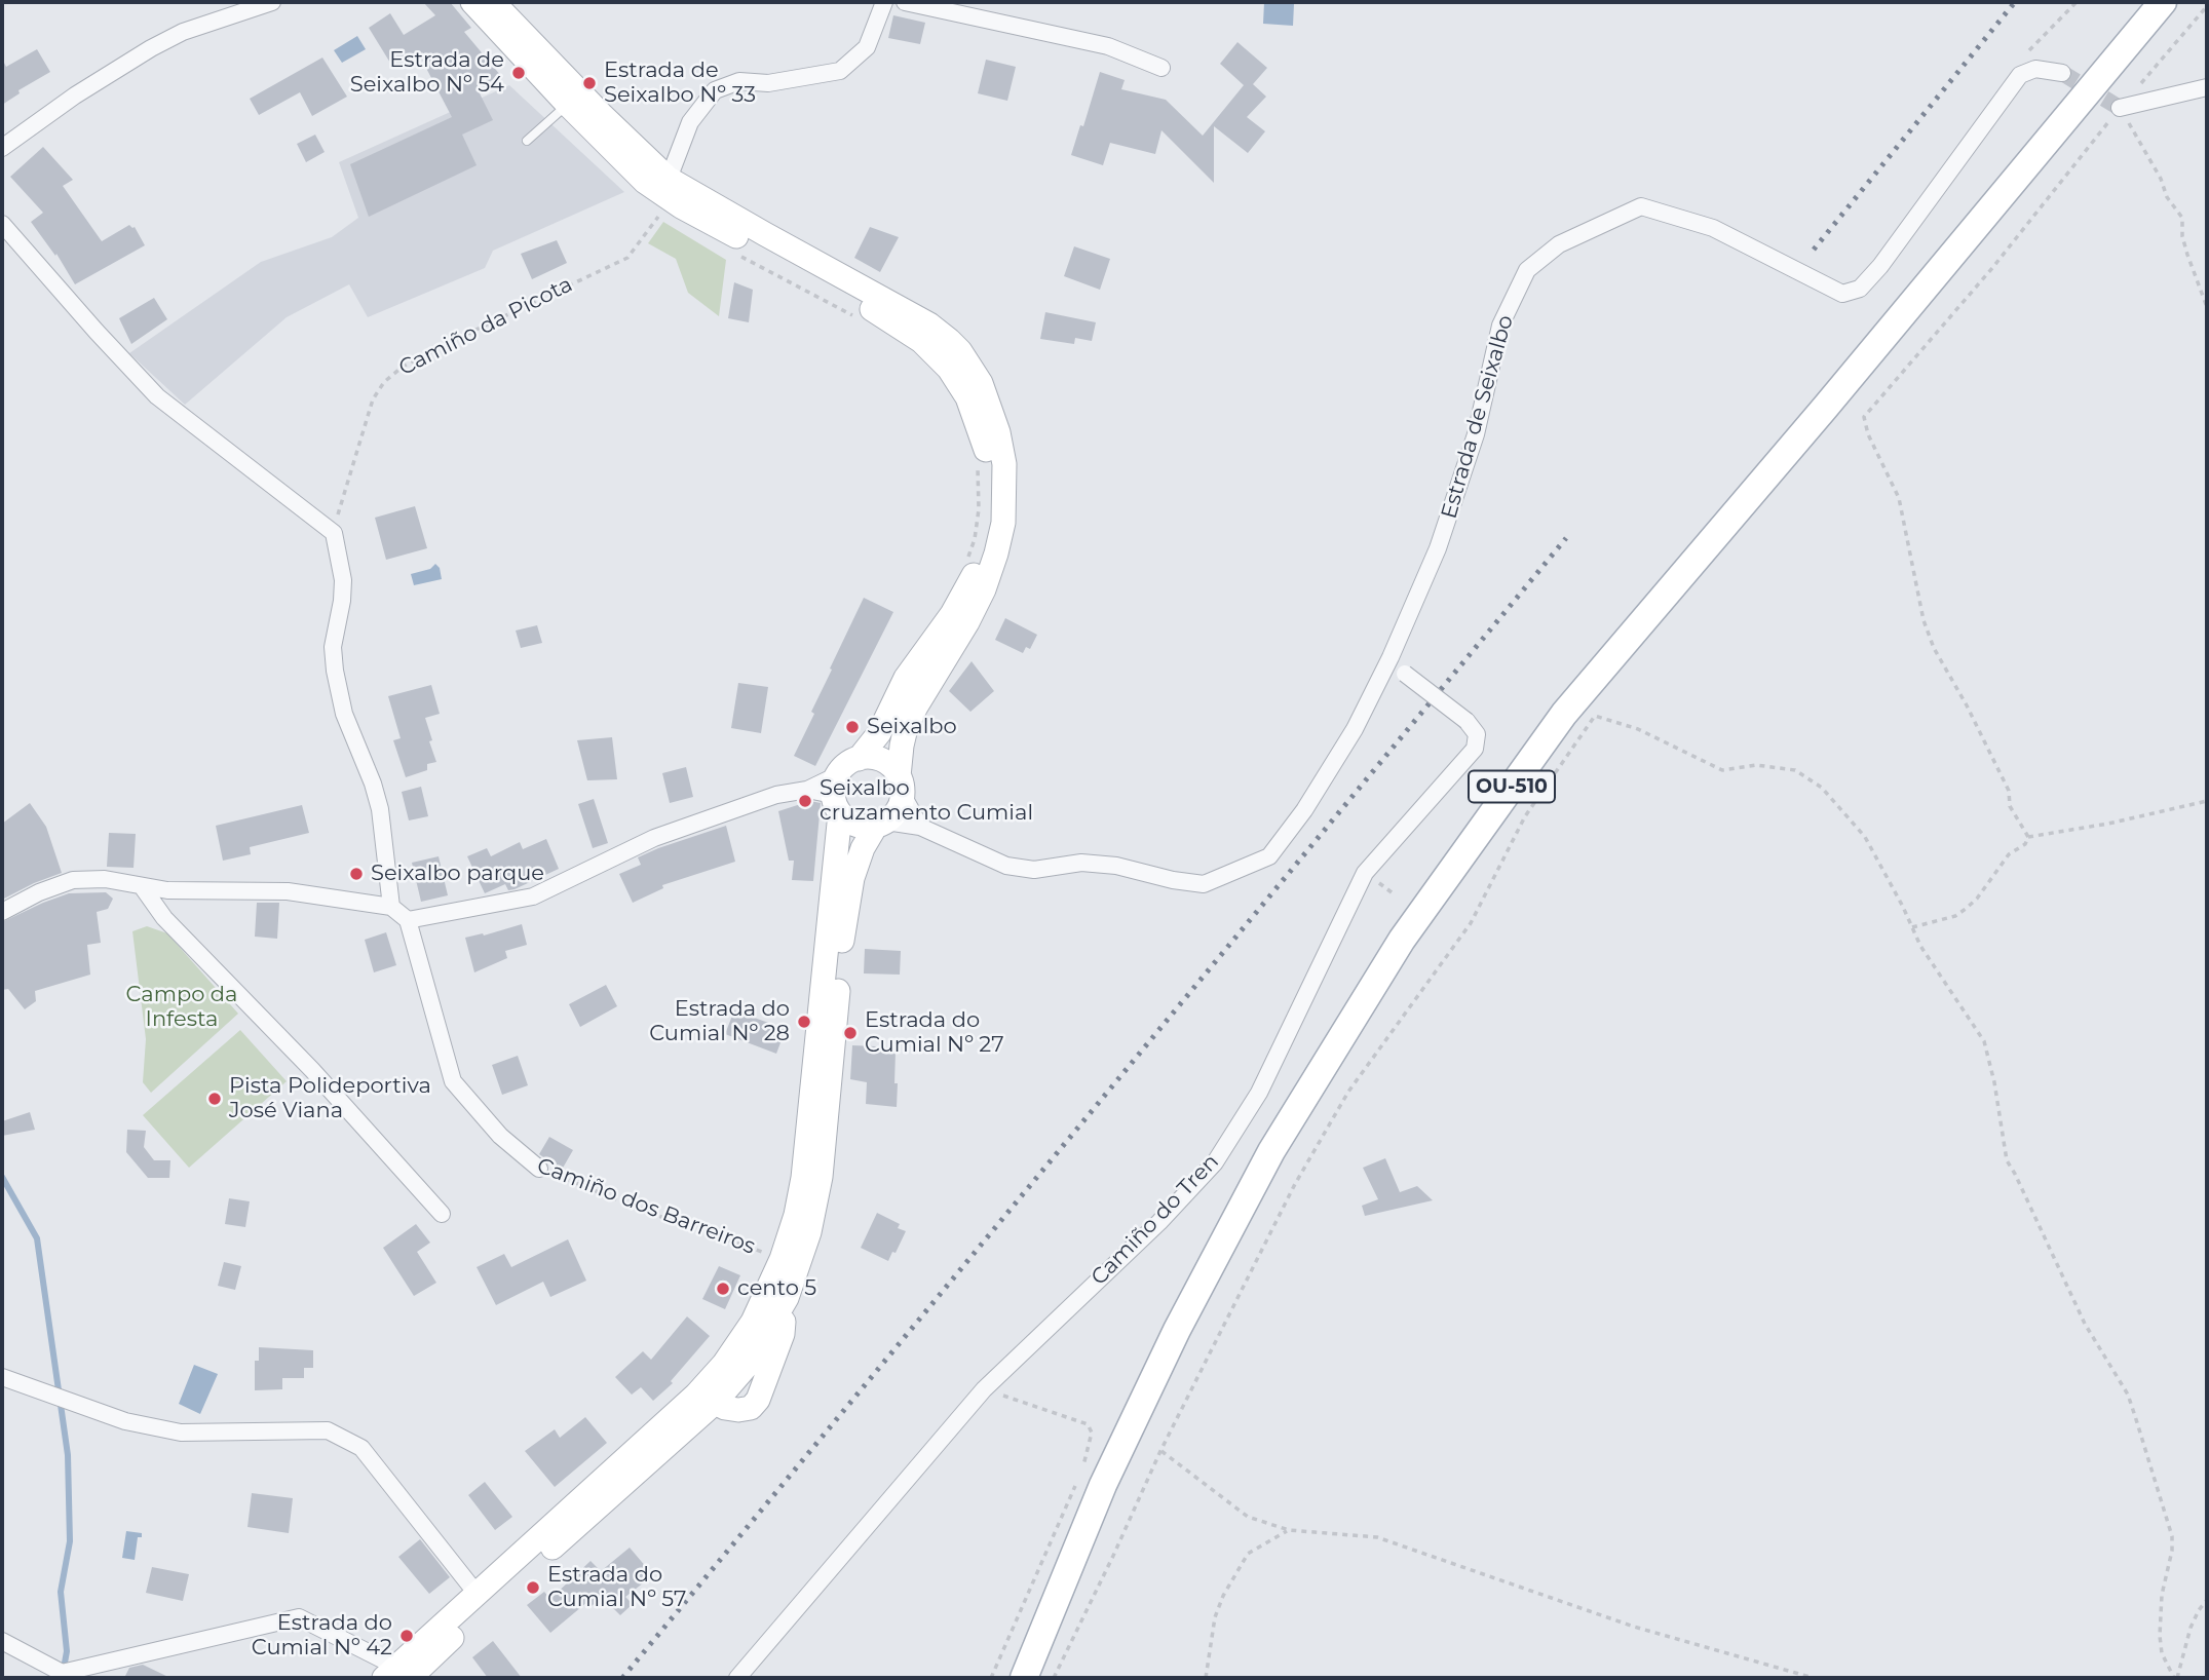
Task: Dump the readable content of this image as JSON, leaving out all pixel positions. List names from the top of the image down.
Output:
{
  "streets": {
    "main road": ["OU-510"],
    "street": ["Estrada de Seixalbo", "Camiño dos Barreiros", "Camiño do Tren"],
    "path": ["Camiño da Picota"]
  },
  "crossings": [
    ["Estrada de Seixalbo", "Camiño do Tren"]
  ],
  "parks": ["Campo da Infesta"],
  "places": [
    "Estrada de Seixalbo Nº 54",
    "Estrada de Seixalbo Nº 33",
    "Seixalbo",
    "Seixalbo cruzamento Cumial",
    "Seixalbo parque",
    "Estrada do Cumial Nº 28",
    "Estrada do Cumial Nº 27",
    "Pista Polideportiva José Viana",
    "cento 5",
    "Estrada do Cumial Nº 57",
    "Estrada do Cumial Nº 42"
  ]
}
